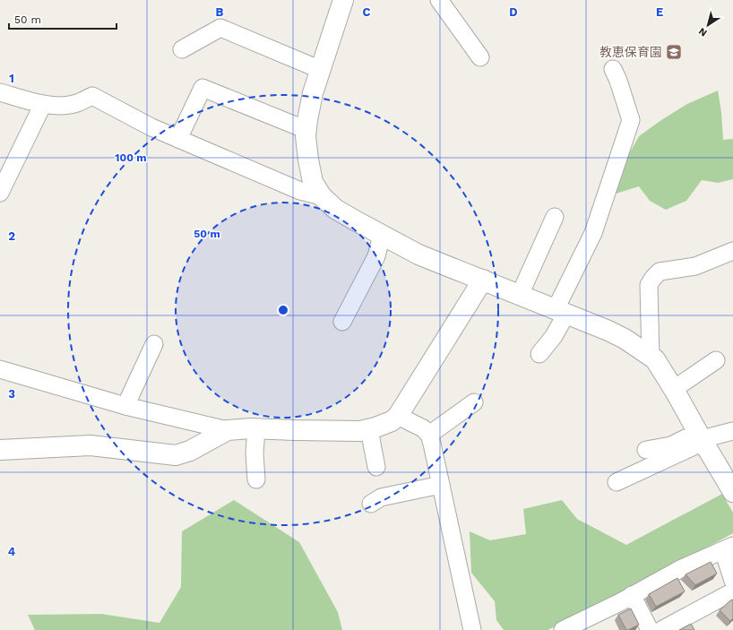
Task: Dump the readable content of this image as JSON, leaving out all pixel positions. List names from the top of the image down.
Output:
{
  "places": {
    "school or university": ["教恵保育園"]
  },
  "scale_bar": "50 m",
  "north": "bottom left",
  "grid": {
    "columns": [
      "B",
      "C",
      "D",
      "E"
    ],
    "rows": [
      "1",
      "2",
      "3",
      "4"
    ]
  },
  "rings": ["100 m", "50 m"]
}
